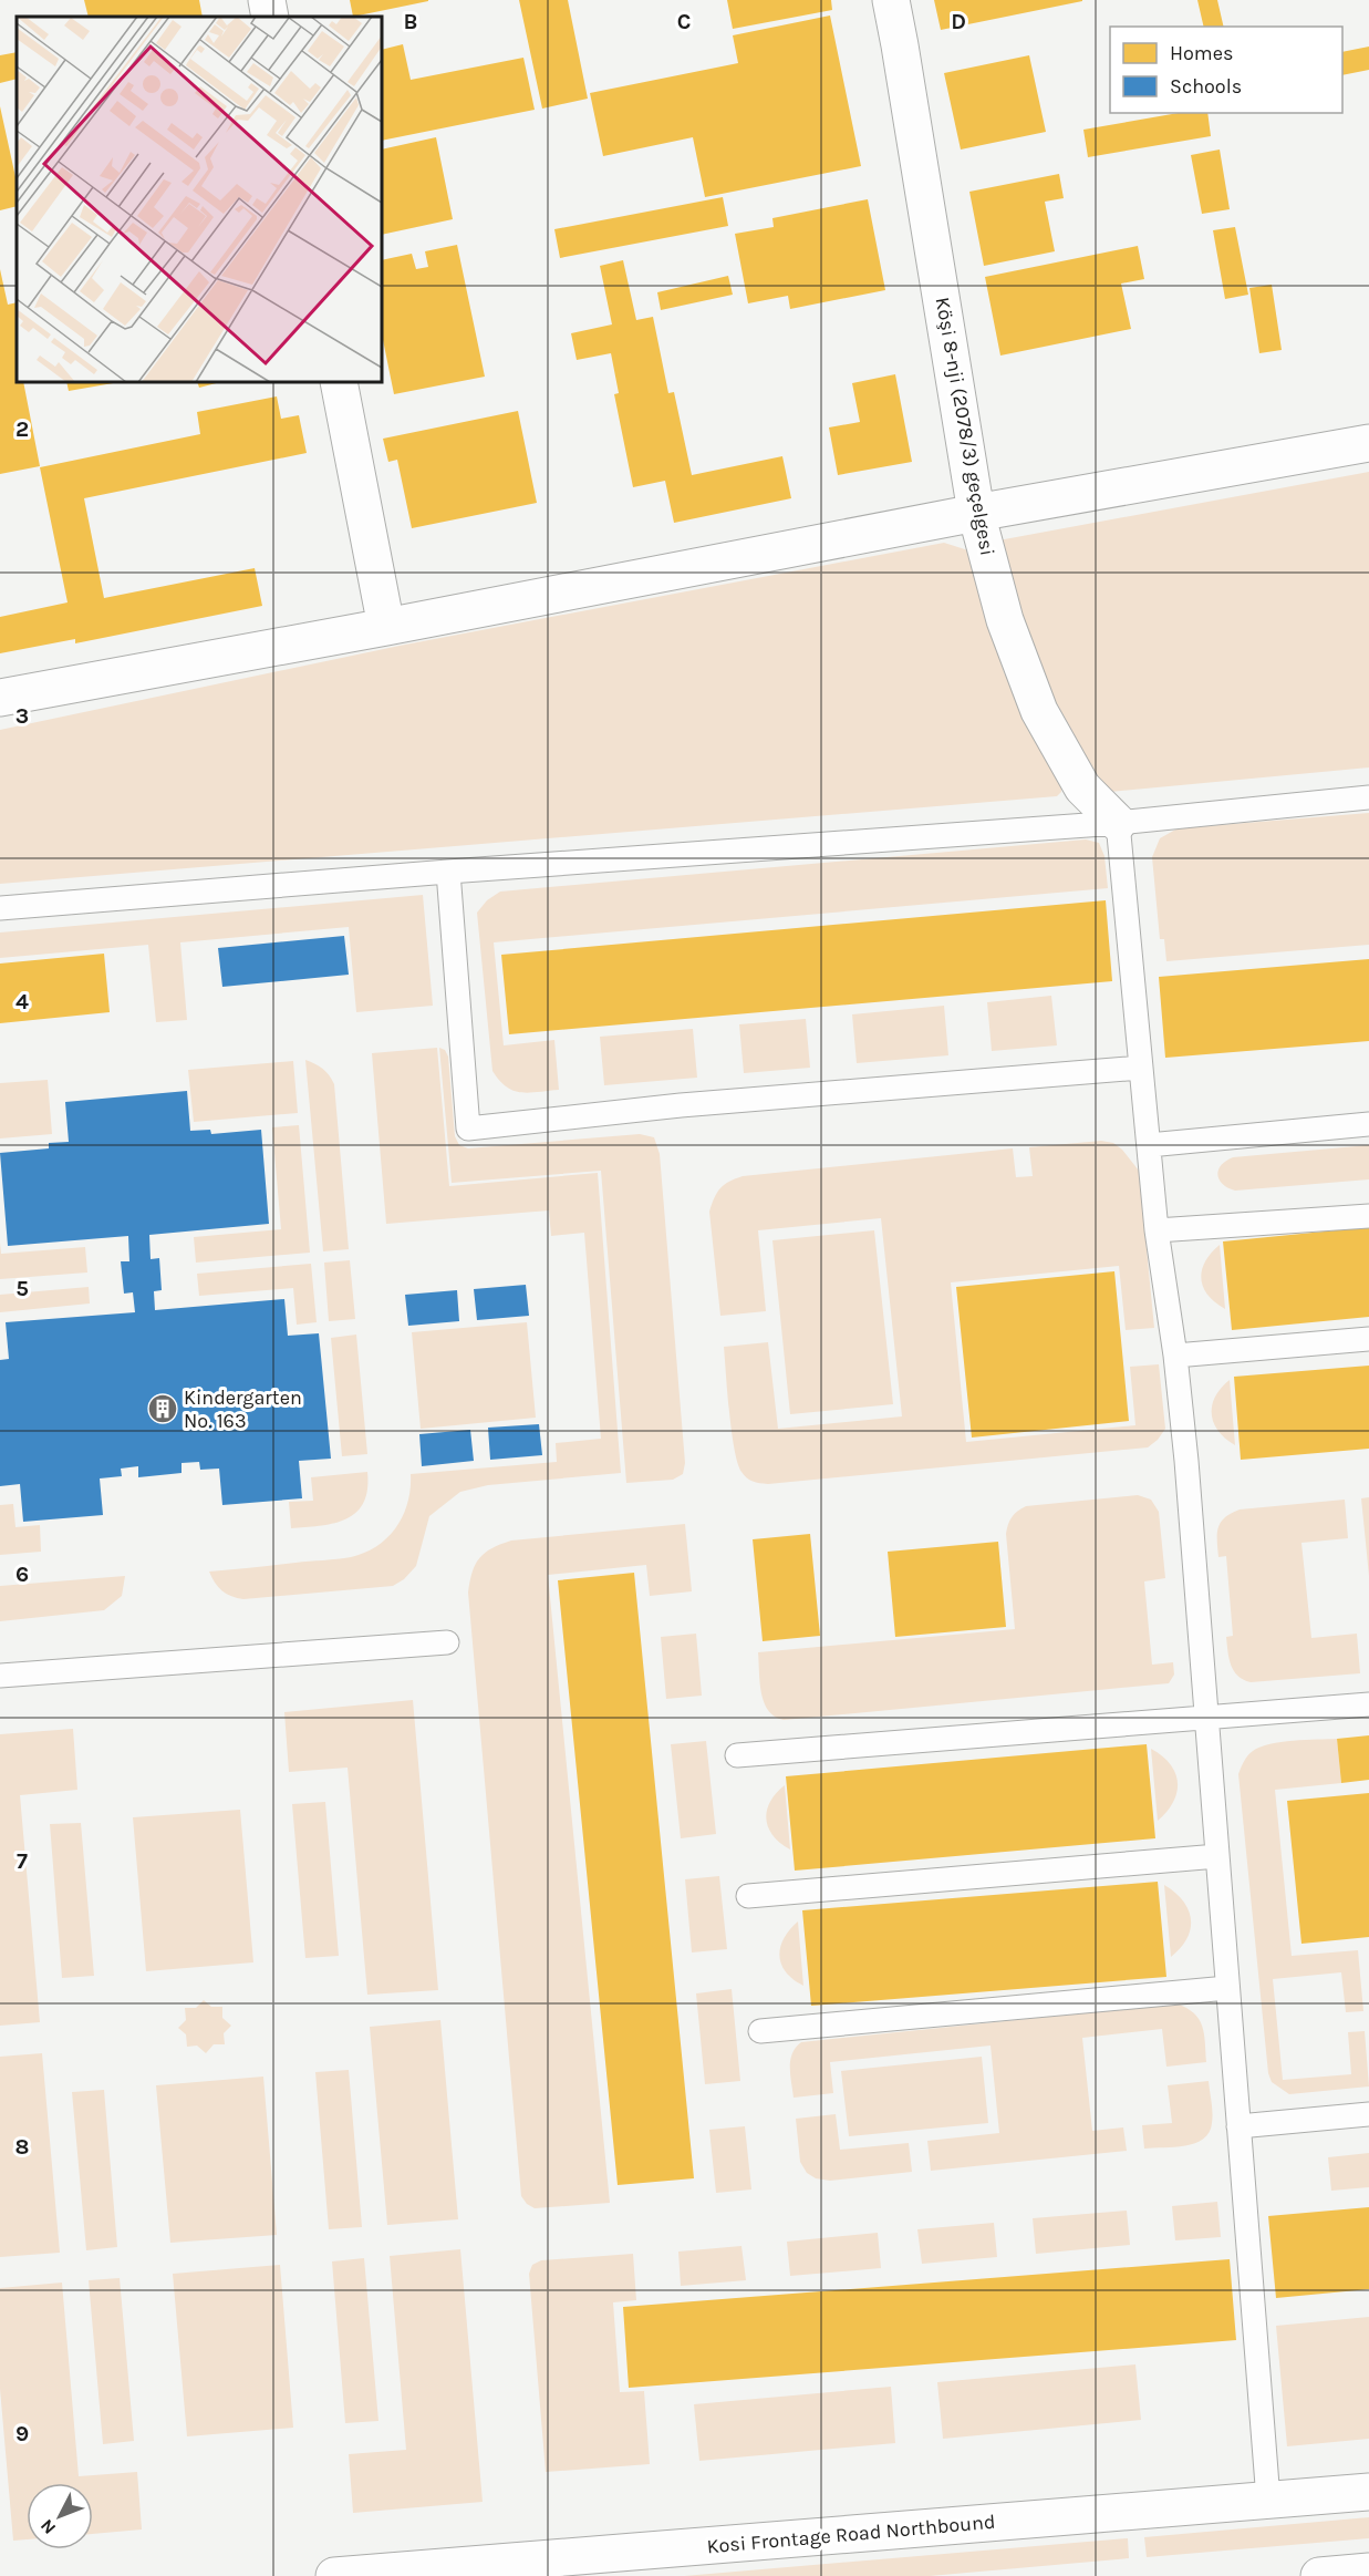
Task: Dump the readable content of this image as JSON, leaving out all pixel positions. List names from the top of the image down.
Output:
{
  "streets": {
    "street": ["Köşi 8-nji (2078/3) geçelgesi", "Kosi Frontage Road Northbound"]
  },
  "places": {
    "building": ["Kindergarten No. 163"]
  },
  "legend": ["Homes", "Schools"],
  "north": "bottom left",
  "grid": {
    "columns": ["B", "C", "D"],
    "rows": [
      "2",
      "3",
      "4",
      "5",
      "6",
      "7",
      "8",
      "9"
    ]
  }
}
